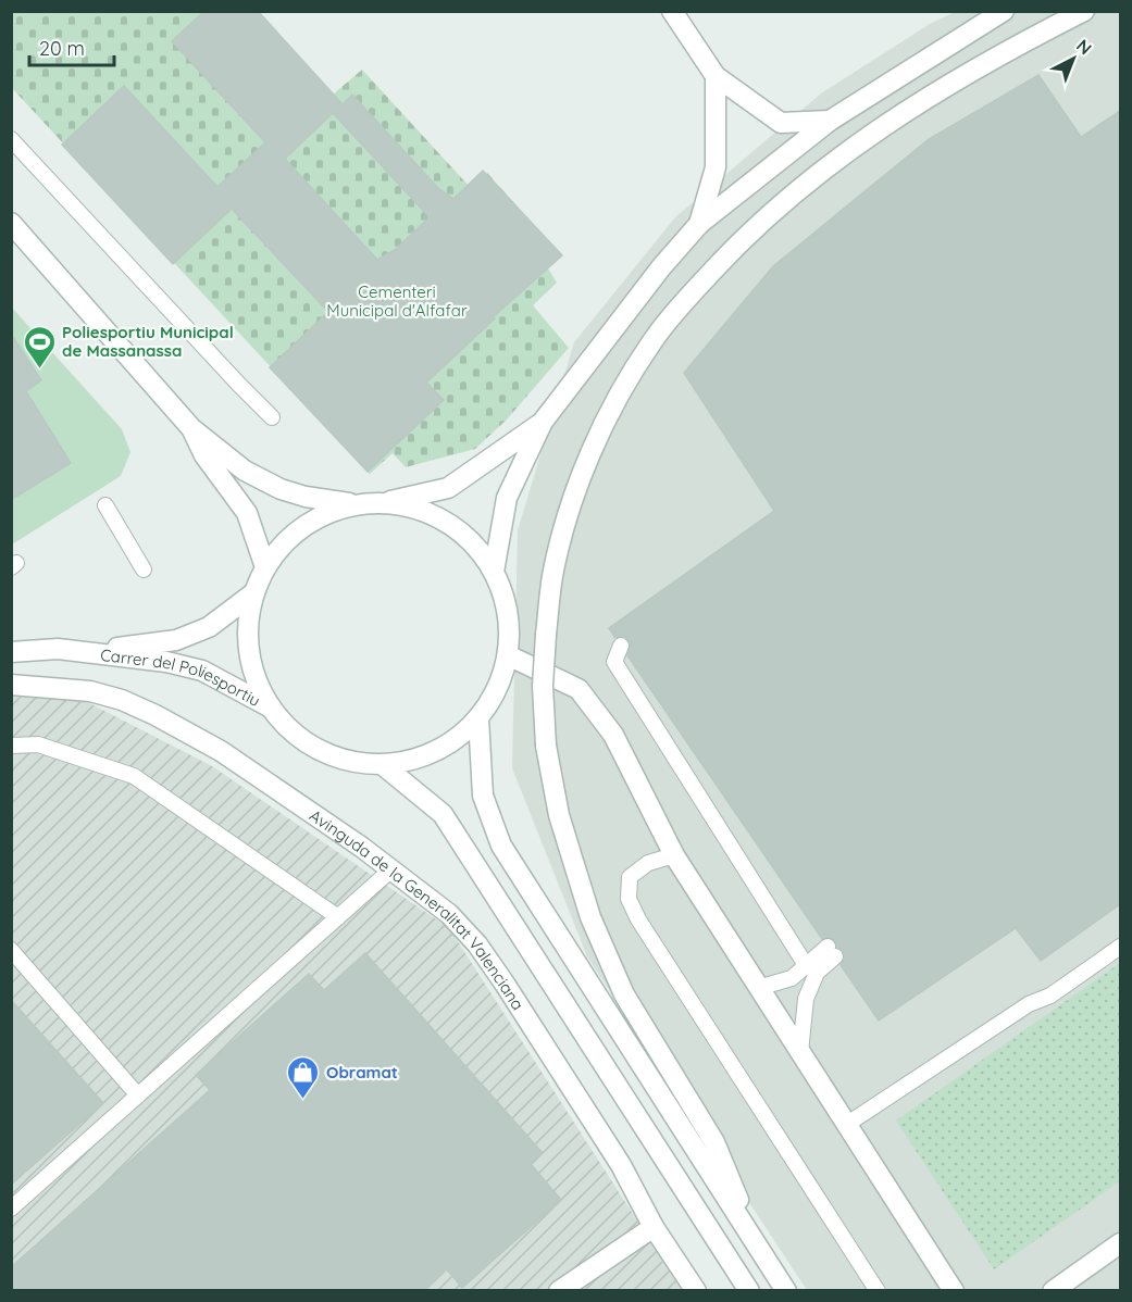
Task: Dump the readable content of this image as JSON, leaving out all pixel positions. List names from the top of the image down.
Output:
{
  "streets": {
    "street": ["Carrer del Poliesportiu", "Avinguda de la Generalitat Valenciana"]
  },
  "parks": ["Cementeri Municipal d'Alfafar"],
  "places": {
    "sports": ["Poliesportiu Municipal de Massanassa"],
    "shop": ["Obramat"]
  },
  "scale_bar": "20 m",
  "north": "top right"
}
